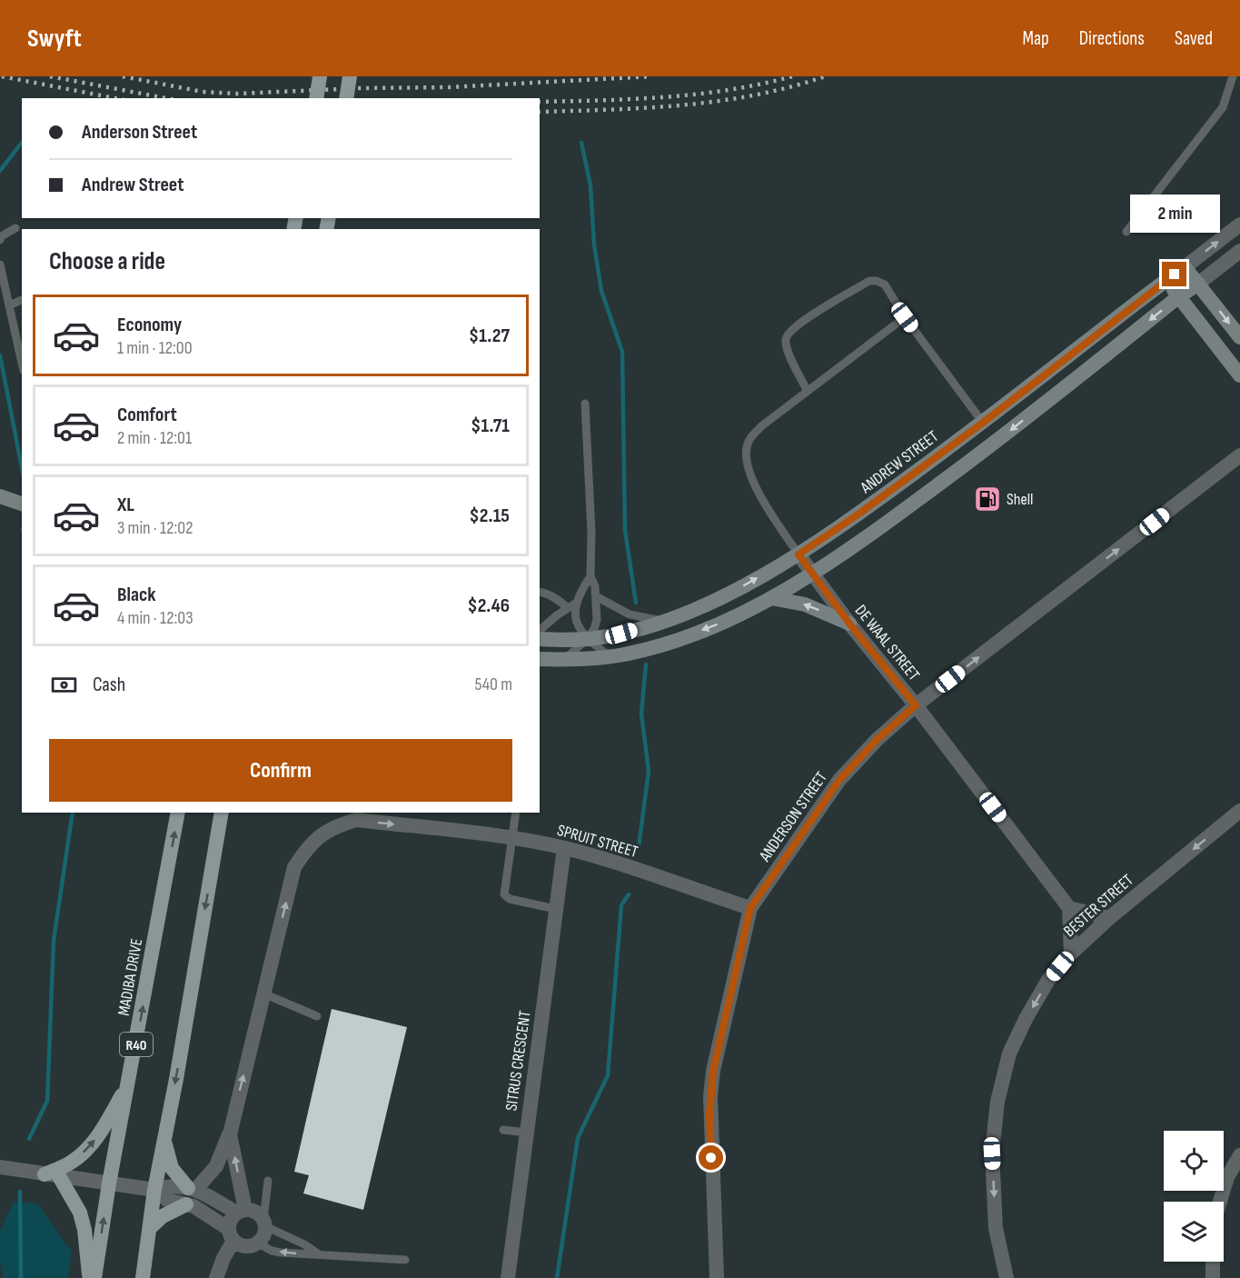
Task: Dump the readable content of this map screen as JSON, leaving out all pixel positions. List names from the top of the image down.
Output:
{
  "streets": {
    "main road": ["ANDREW STREET", "MADIBA DRIVE", "R40"],
    "street": [
      "DE WAAL STREET",
      "ANDERSON STREET",
      "SPRUIT STREET",
      "BESTER STREET",
      "SITRUS CRESCENT"
    ]
  },
  "crossings": [
    ["ANDREW STREET", "DE WAAL STREET"],
    ["DE WAAL STREET", "ANDERSON STREET"],
    ["ANDERSON STREET", "SPRUIT STREET"],
    ["SPRUIT STREET", "SITRUS CRESCENT"]
  ],
  "one_way": ["ANDERSON STREET", "BESTER STREET"],
  "places": {
    "fuel station": ["Shell"]
  },
  "page": {
    "header": "Swyft",
    "nav": ["Map", "Directions", "Saved"],
    "banner": ["Anderson Street", "Andrew Street"],
    "bubble": "2 min",
    "heading": "Choose a ride",
    "list": [
      {
        "name": "Economy",
        "note": "1 min · 12:00",
        "value": "$1.27"
      },
      {
        "name": "Comfort",
        "note": "2 min · 12:01",
        "value": "$1.71"
      },
      {
        "name": "XL",
        "note": "3 min · 12:02",
        "value": "$2.15"
      },
      {
        "name": "Black",
        "note": "4 min · 12:03",
        "value": "$2.46"
      }
    ],
    "pay": ["Cash", "540 m"],
    "buttons": "Confirm"
  }
}
